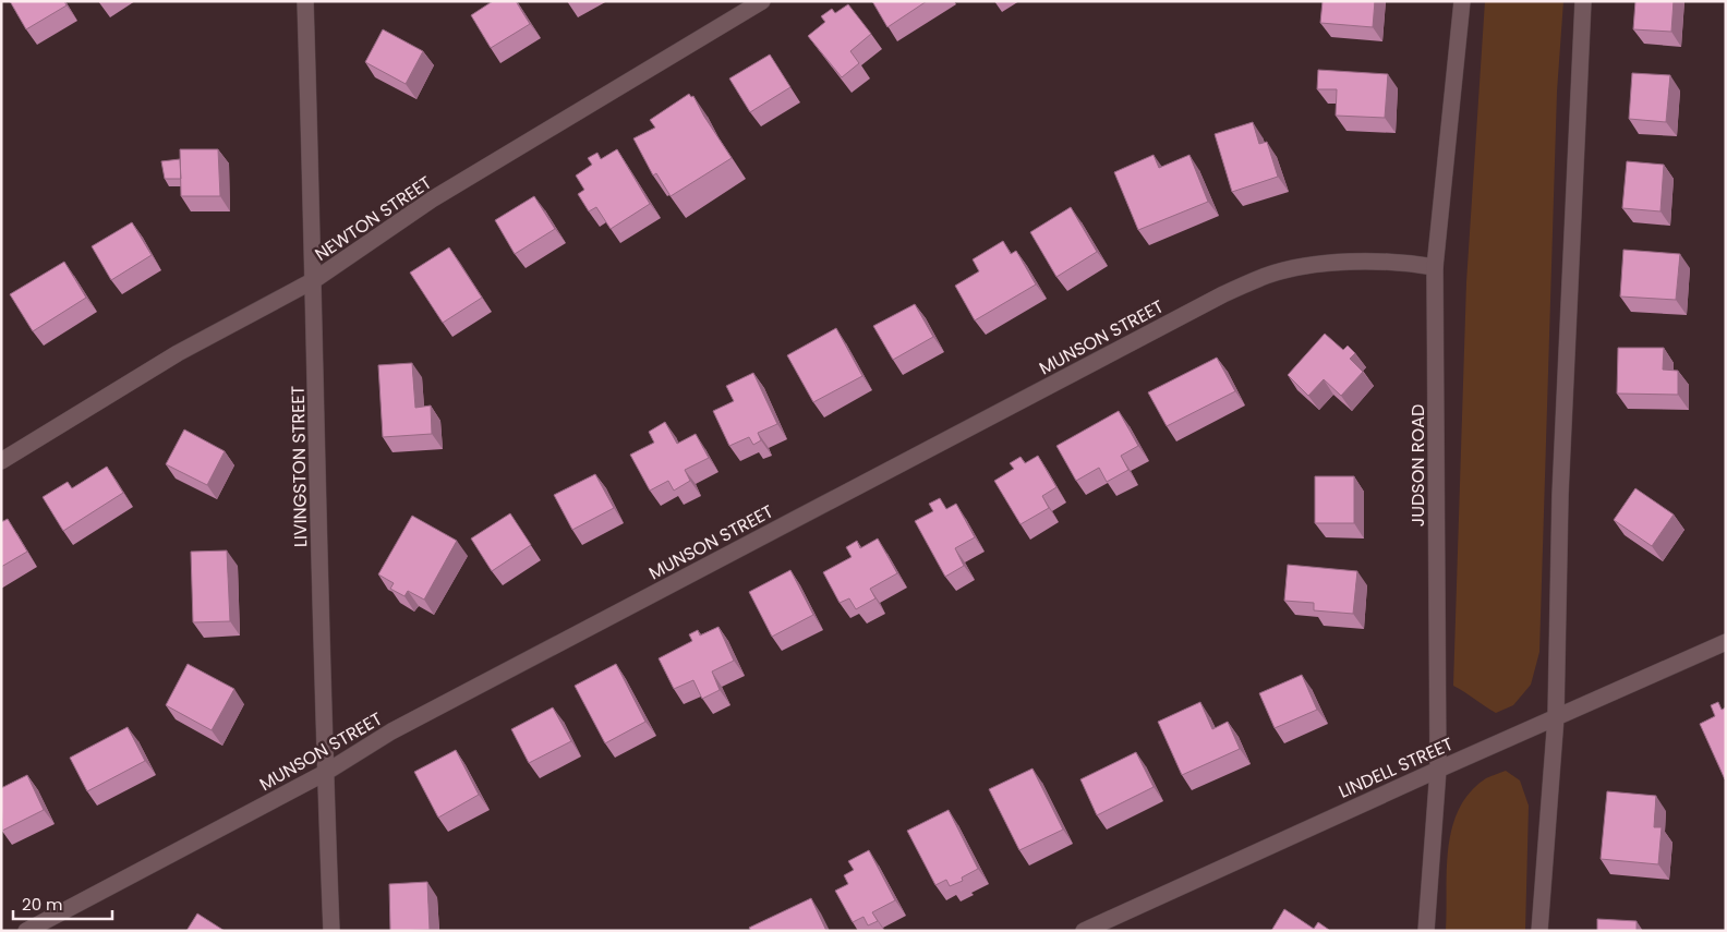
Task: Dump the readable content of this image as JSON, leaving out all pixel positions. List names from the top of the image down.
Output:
{
  "streets": {
    "street": [
      "NEWTON STREET",
      "MUNSON STREET",
      "JUDSON ROAD",
      "LIVINGSTON STREET",
      "LINDELL STREET"
    ]
  },
  "crossings": [
    ["NEWTON STREET", "LIVINGSTON STREET"],
    ["MUNSON STREET", "JUDSON ROAD"],
    ["MUNSON STREET", "LIVINGSTON STREET"],
    ["JUDSON ROAD", "LINDELL STREET"]
  ],
  "scale_bar": "20 m"
}
